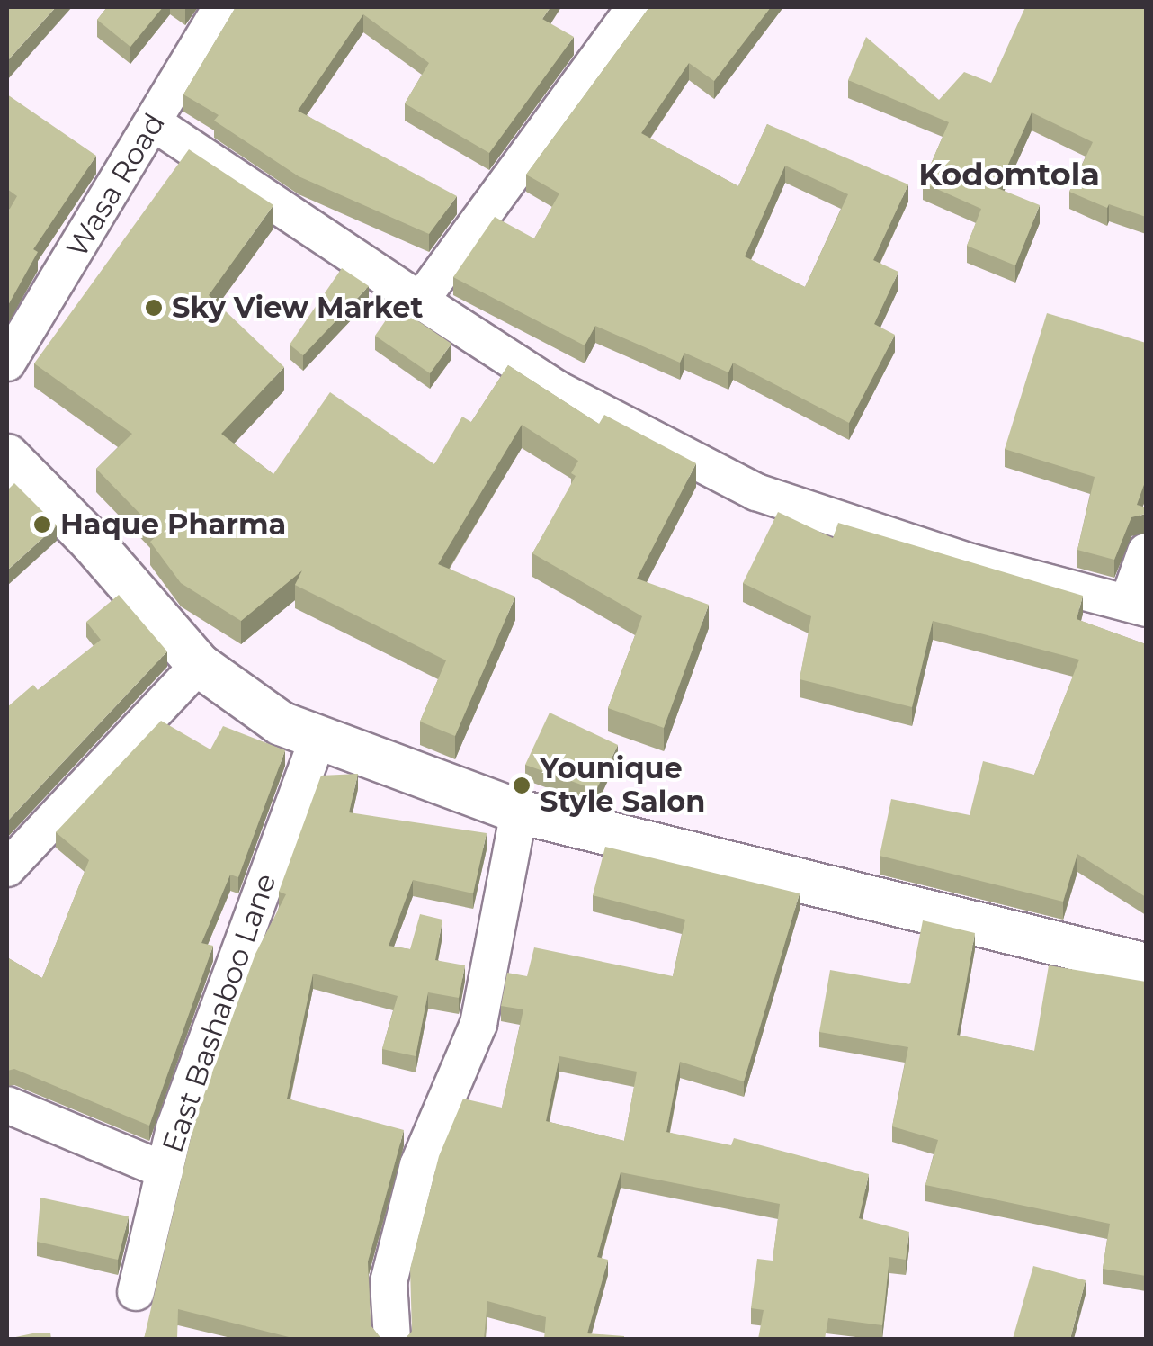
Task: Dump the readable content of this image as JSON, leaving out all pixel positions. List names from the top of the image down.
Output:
{
  "streets": {
    "street": ["Wasa Road", "East Bashaboo Lane"]
  },
  "districts": ["Kodomtola"],
  "places": ["Sky View Market", "Haque Pharma", "Younique Style Salon"]
}
